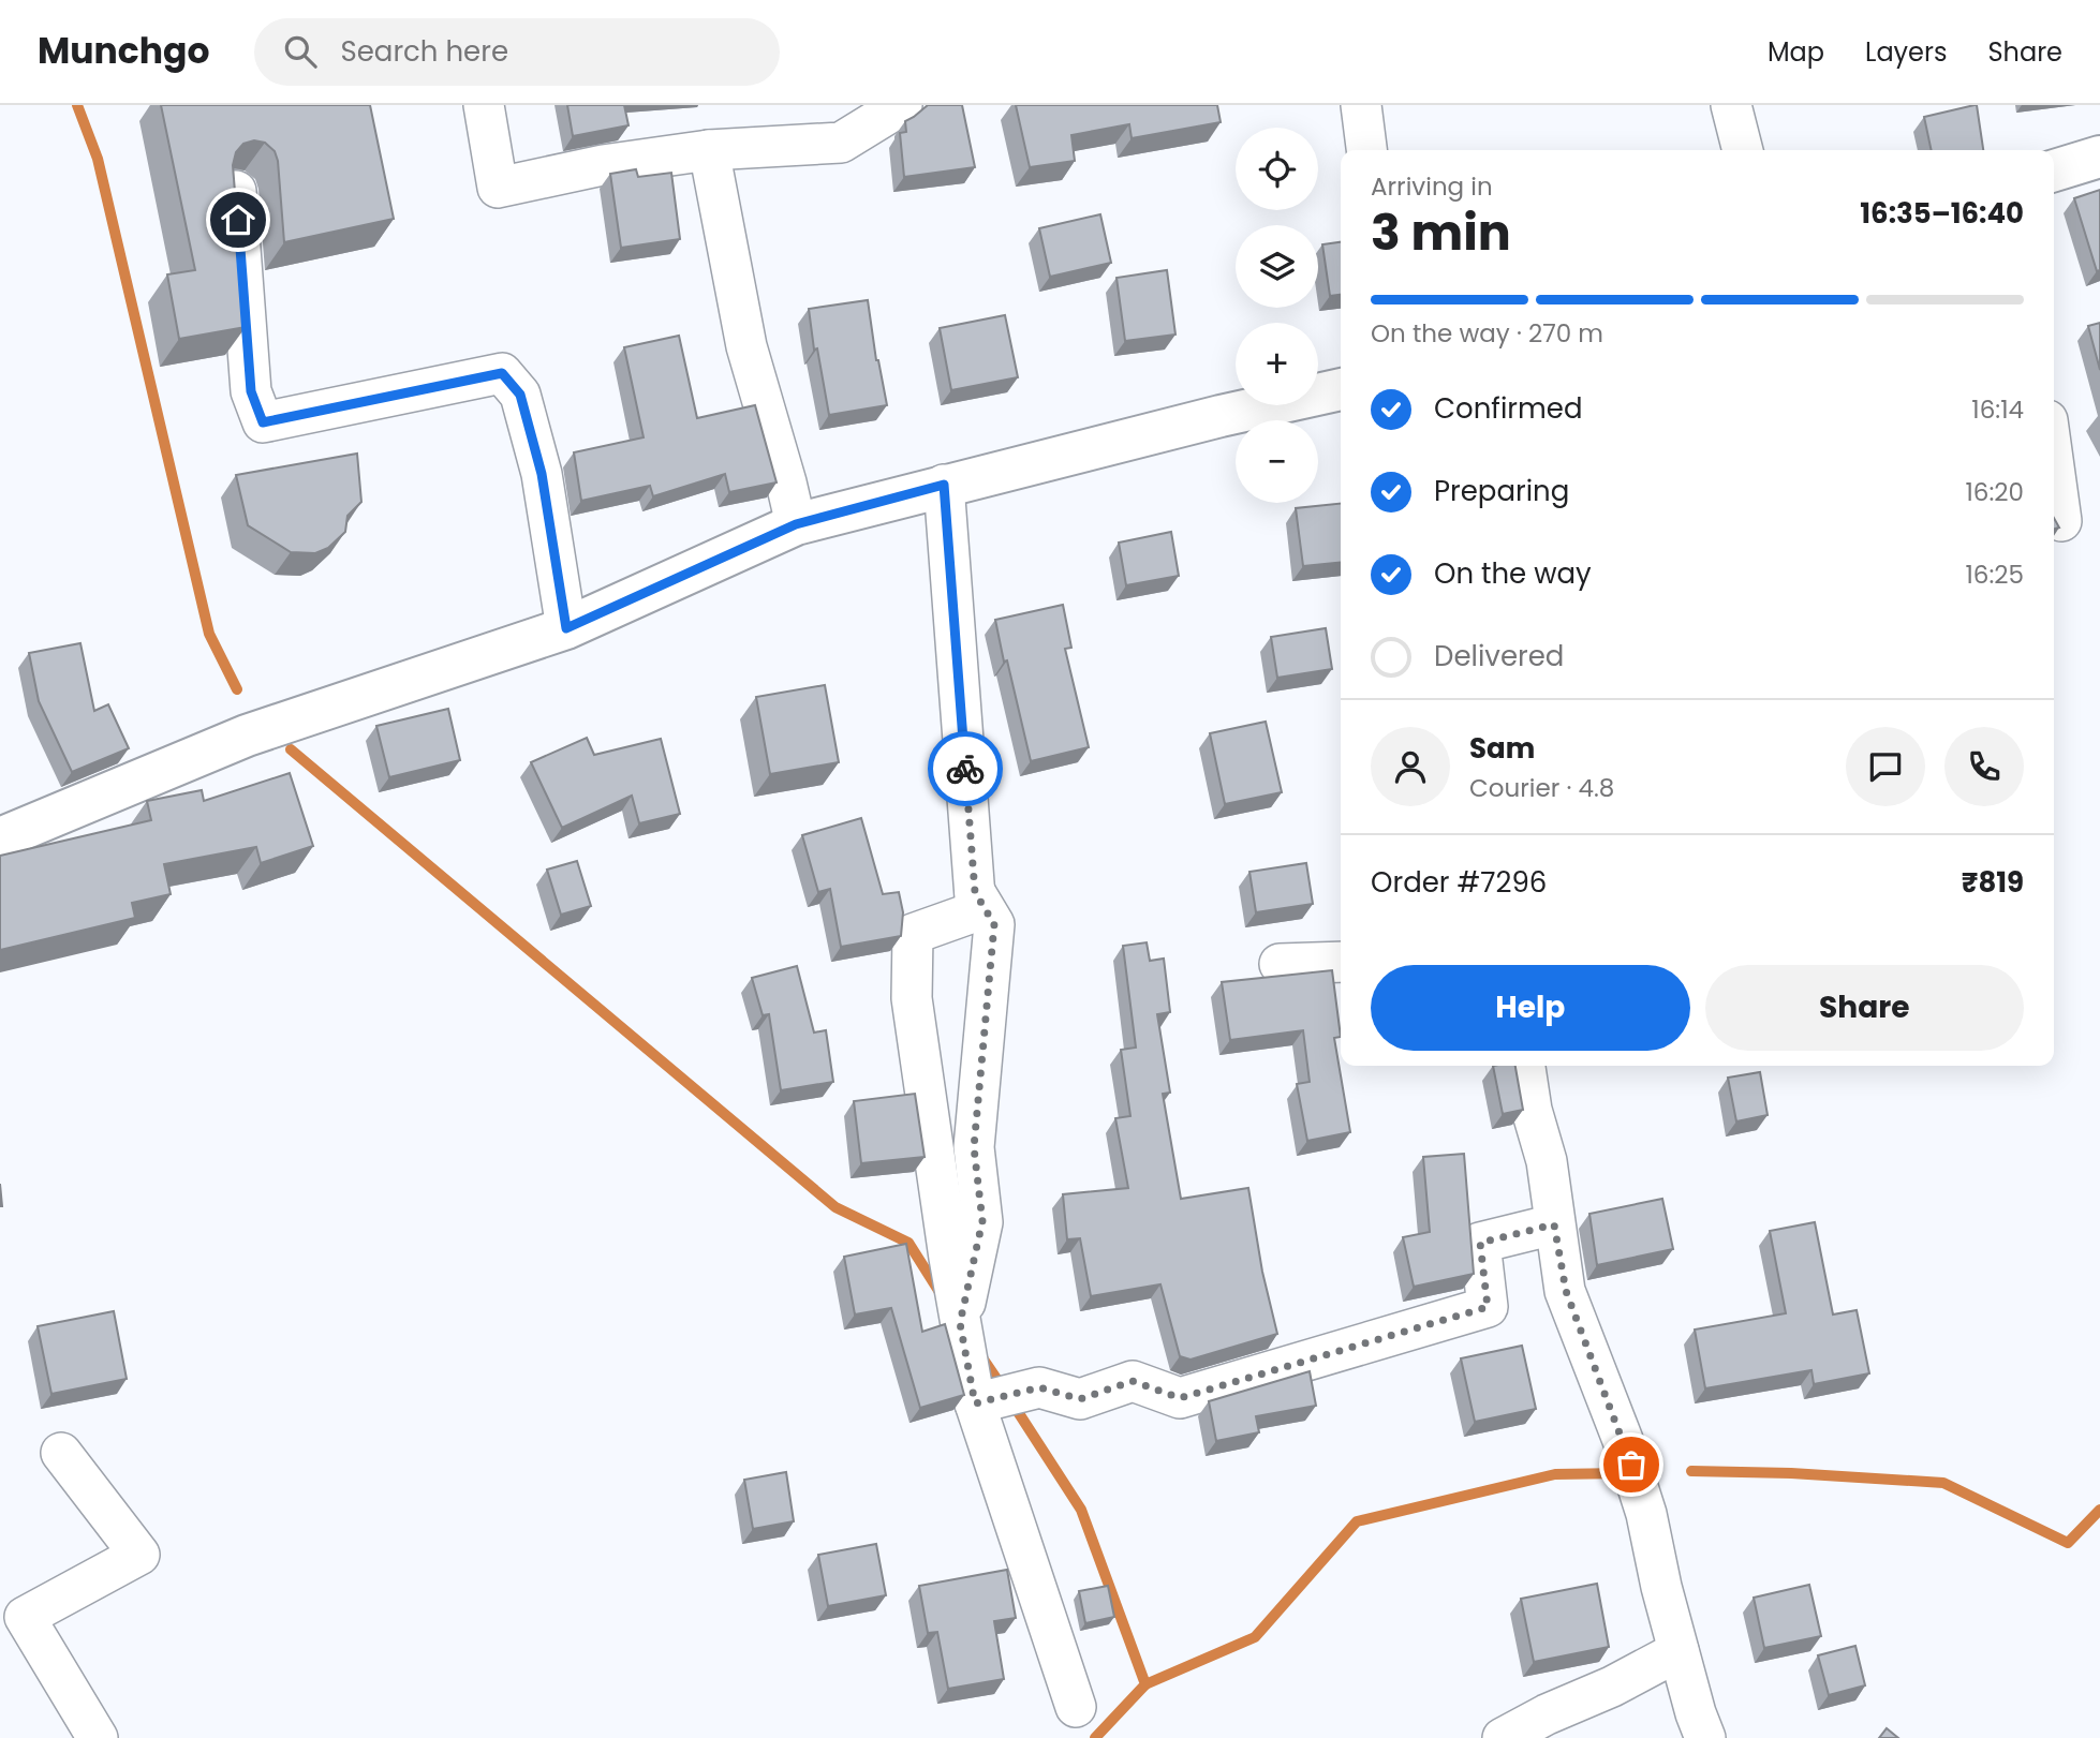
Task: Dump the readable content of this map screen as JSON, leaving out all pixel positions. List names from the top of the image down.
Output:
{
  "page": {
    "header": "Munchgo",
    "search": "Search here",
    "nav": ["Map", "Layers", "Share"],
    "map_buttons": ["+", "−"],
    "heading": ["3 min", "Arriving in", "16:35–16:40"],
    "panel": [
      "Sam",
      "Courier · 4.8",
      "Order #7296",
      "₹819"
    ],
    "bar": "On the way · 270 m",
    "list": [
      ["Confirmed", "16:14"],
      ["Preparing", "16:20"],
      ["On the way", "16:25"],
      "Delivered"
    ],
    "buttons": ["Help", "Share"]
  }
}
